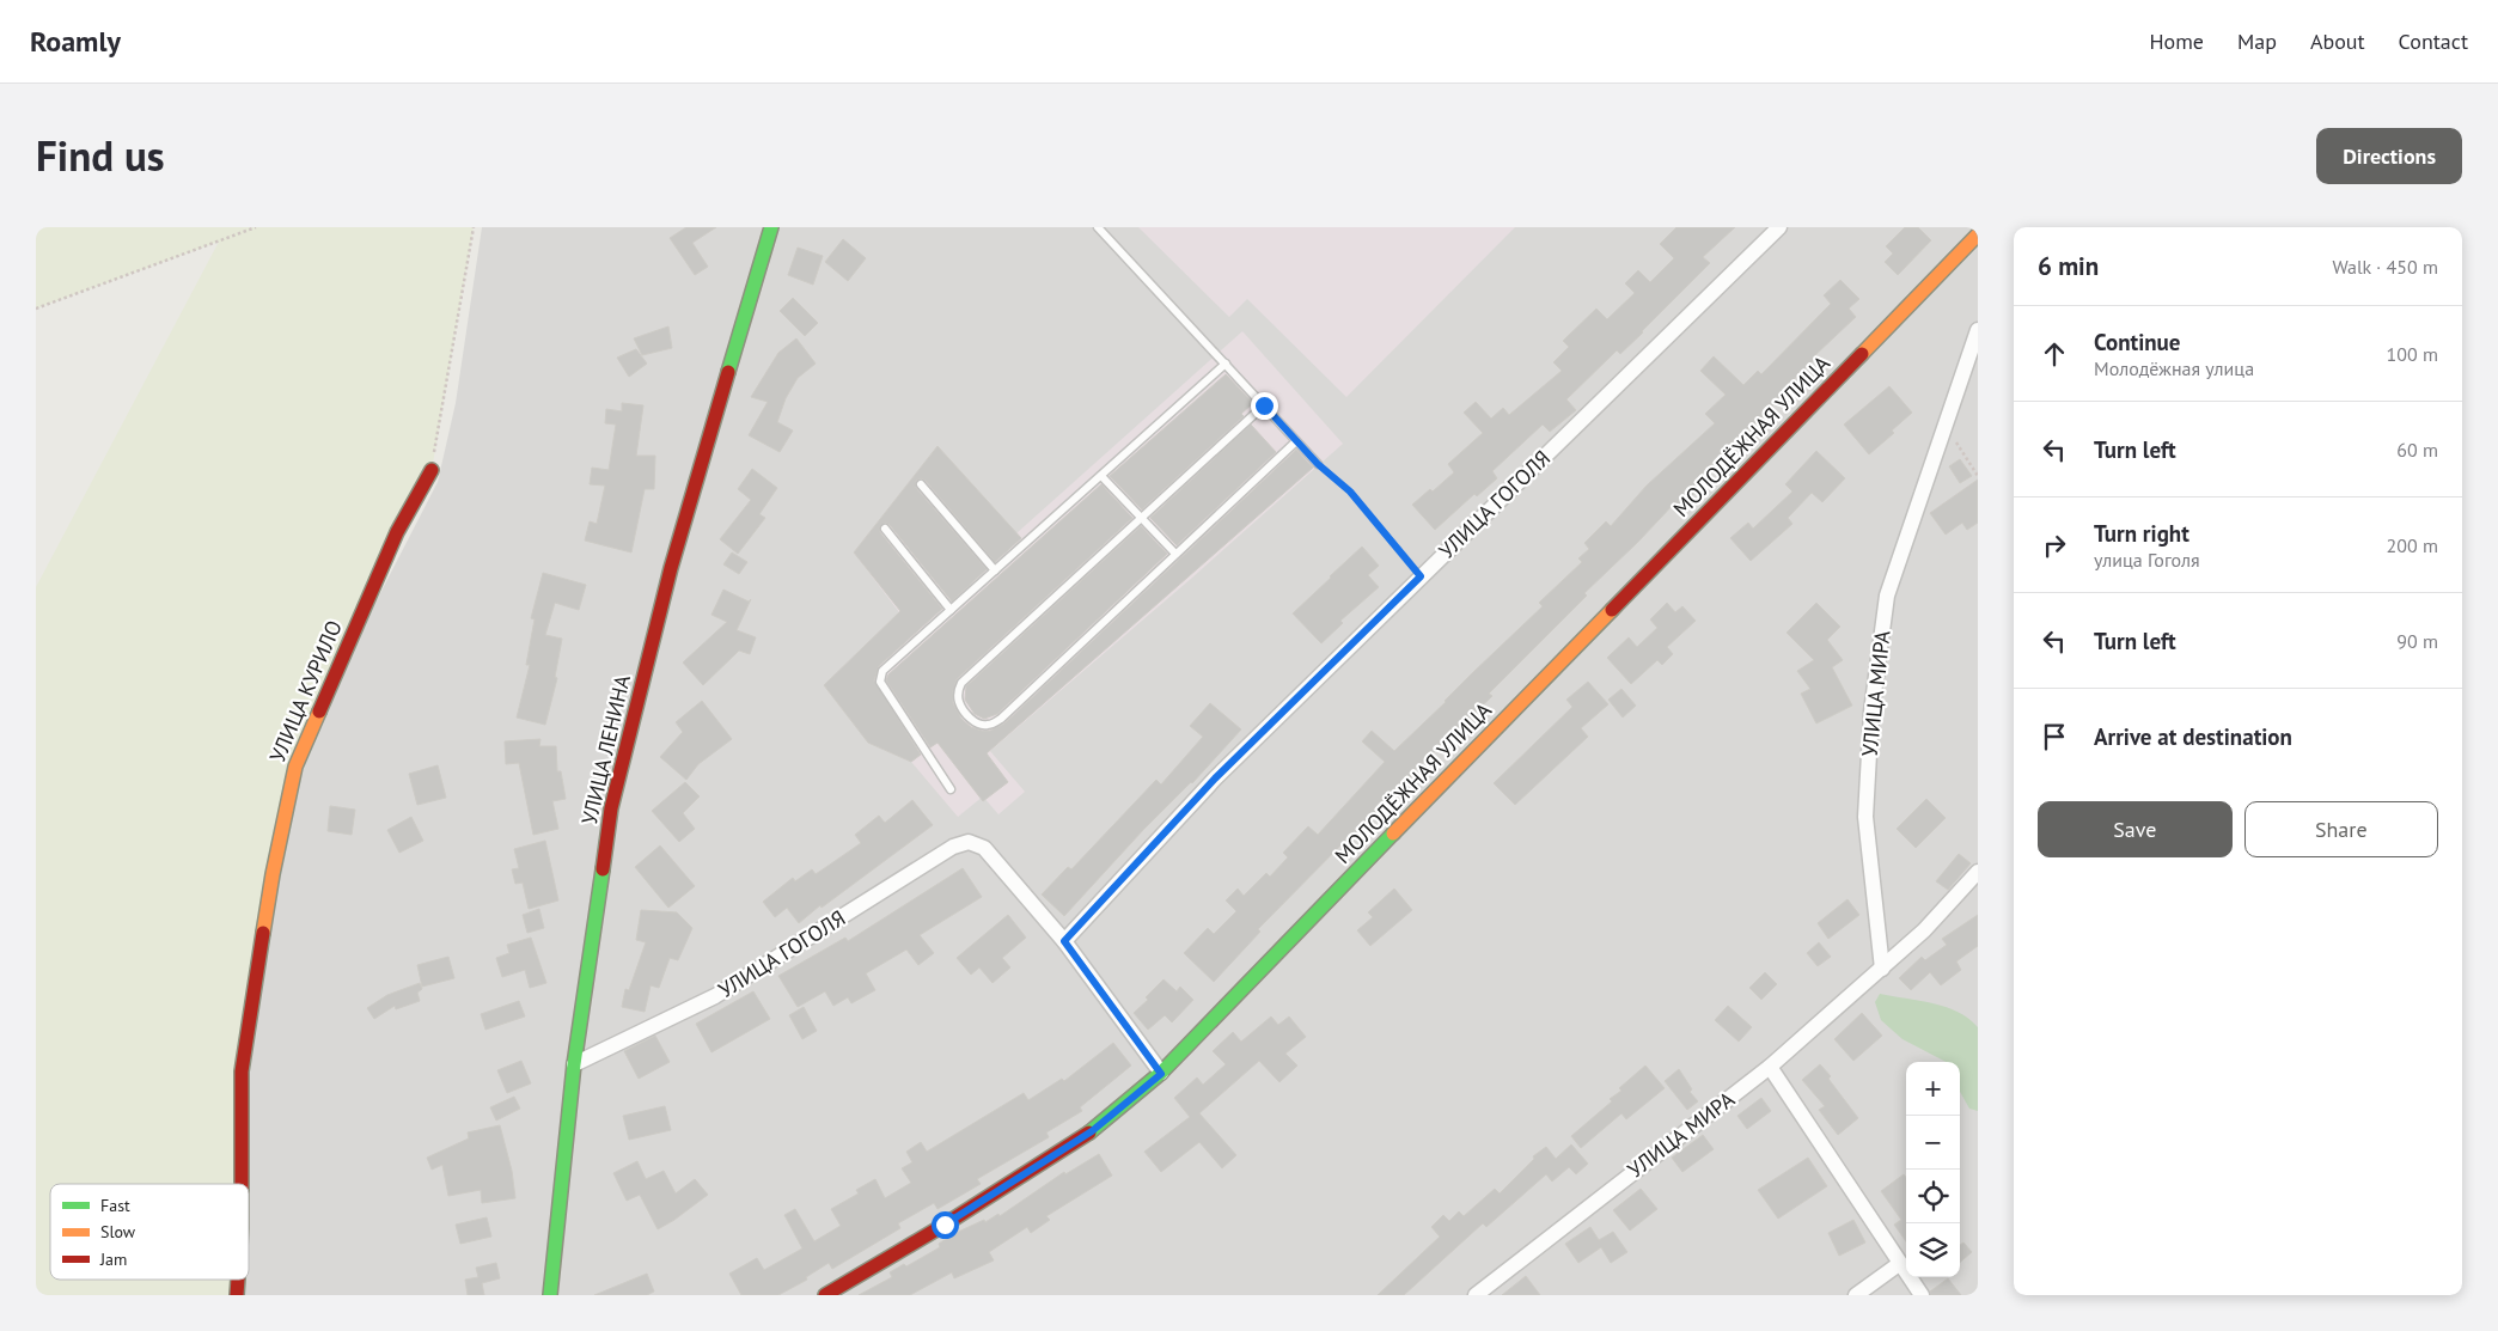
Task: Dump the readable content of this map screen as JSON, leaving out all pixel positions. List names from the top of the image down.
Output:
{
  "streets": {
    "street": [
      "МОЛОДЁЖНАЯ УЛИЦА",
      "УЛИЦА ГОГОЛЯ",
      "УЛИЦА КУРИЛО",
      "УЛИЦА МИРА",
      "УЛИЦА ЛЕНИНА"
    ]
  },
  "crossings": [
    ["УЛИЦА ГОГОЛЯ", "УЛИЦА ЛЕНИНА"]
  ],
  "legend": ["Fast", "Slow", "Jam"],
  "page": {
    "header": "Roamly",
    "nav": [
      "Home",
      "Map",
      "About",
      "Contact"
    ],
    "title": "Find us",
    "buttons": [
      "Directions",
      ["Save", "Share"]
    ],
    "heading": ["6 min", "Walk · 450 m"],
    "list": [
      ["Continue", "Молодёжная улица", "100 m"],
      ["Turn left", "60 m"],
      ["Turn right", "улица Гоголя", "200 m"],
      ["Turn left", "90 m"],
      "Arrive at destination"
    ],
    "map_buttons": ["+", "−"]
  }
}
